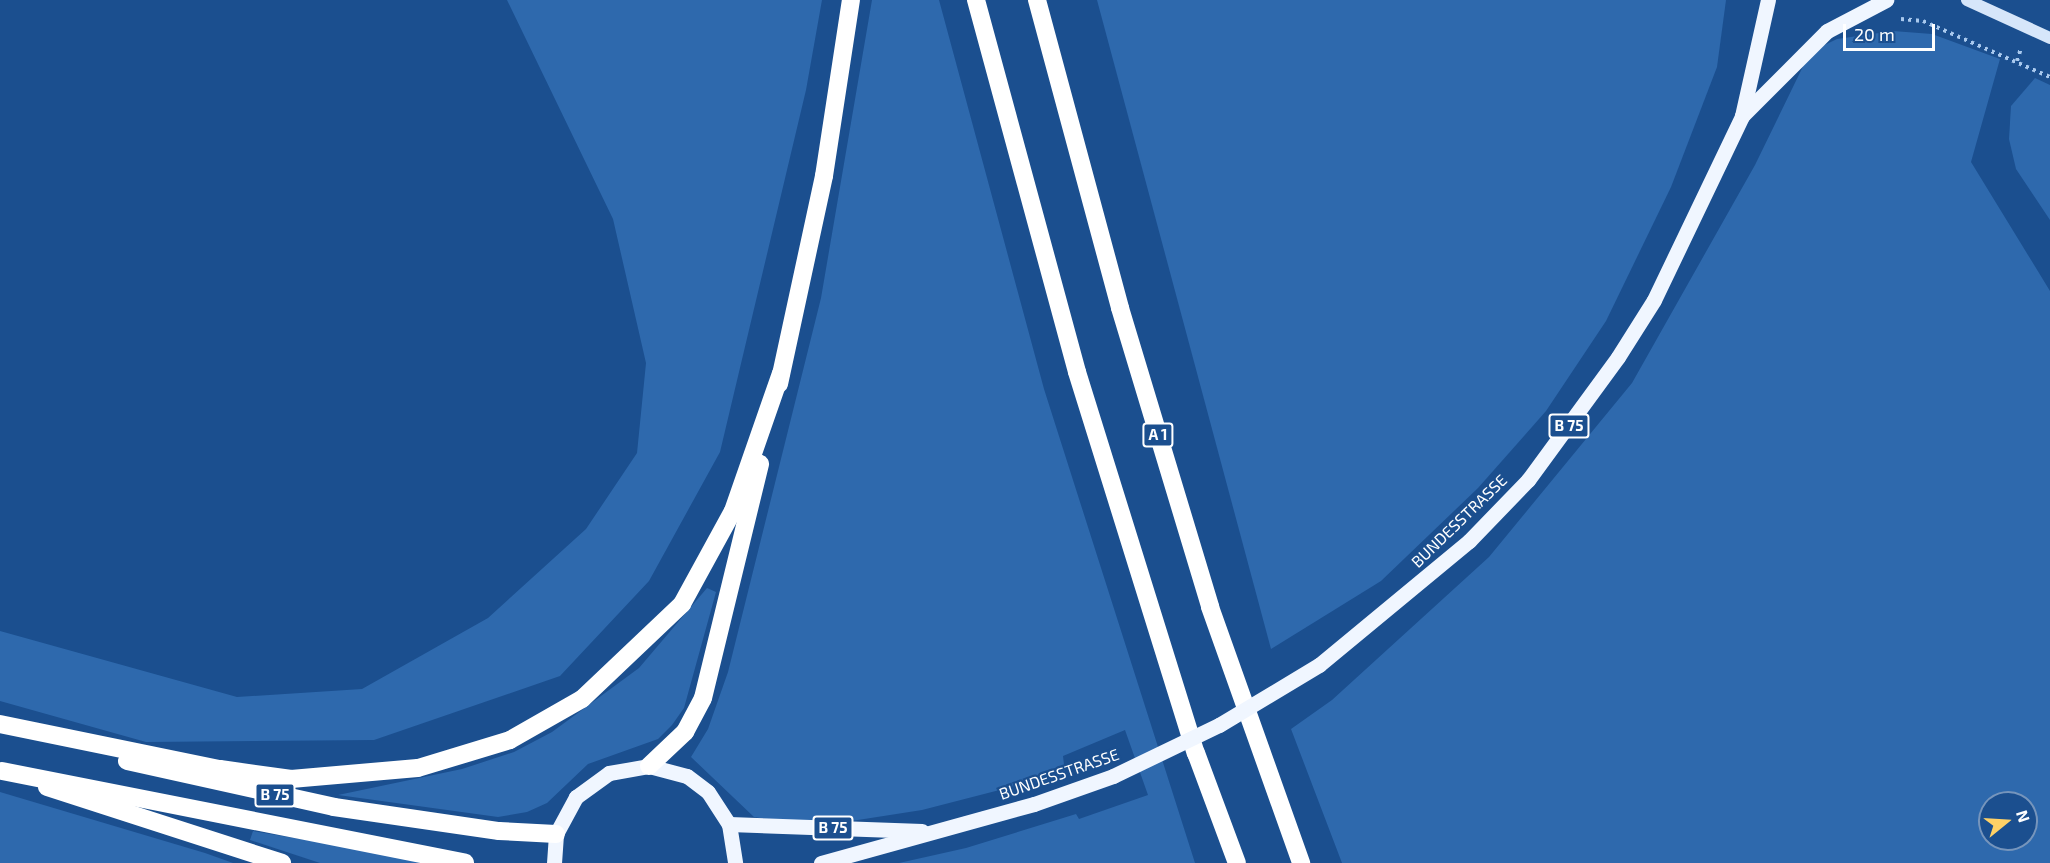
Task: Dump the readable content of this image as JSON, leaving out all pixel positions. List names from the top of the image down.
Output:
{
  "streets": {
    "highway": ["B 75", "A 1"],
    "main road": ["BUNDESSTRASSE"]
  },
  "crossings": [
    ["B 75", "BUNDESSTRASSE"]
  ],
  "scale_bar": "20 m",
  "north": "right"
}
